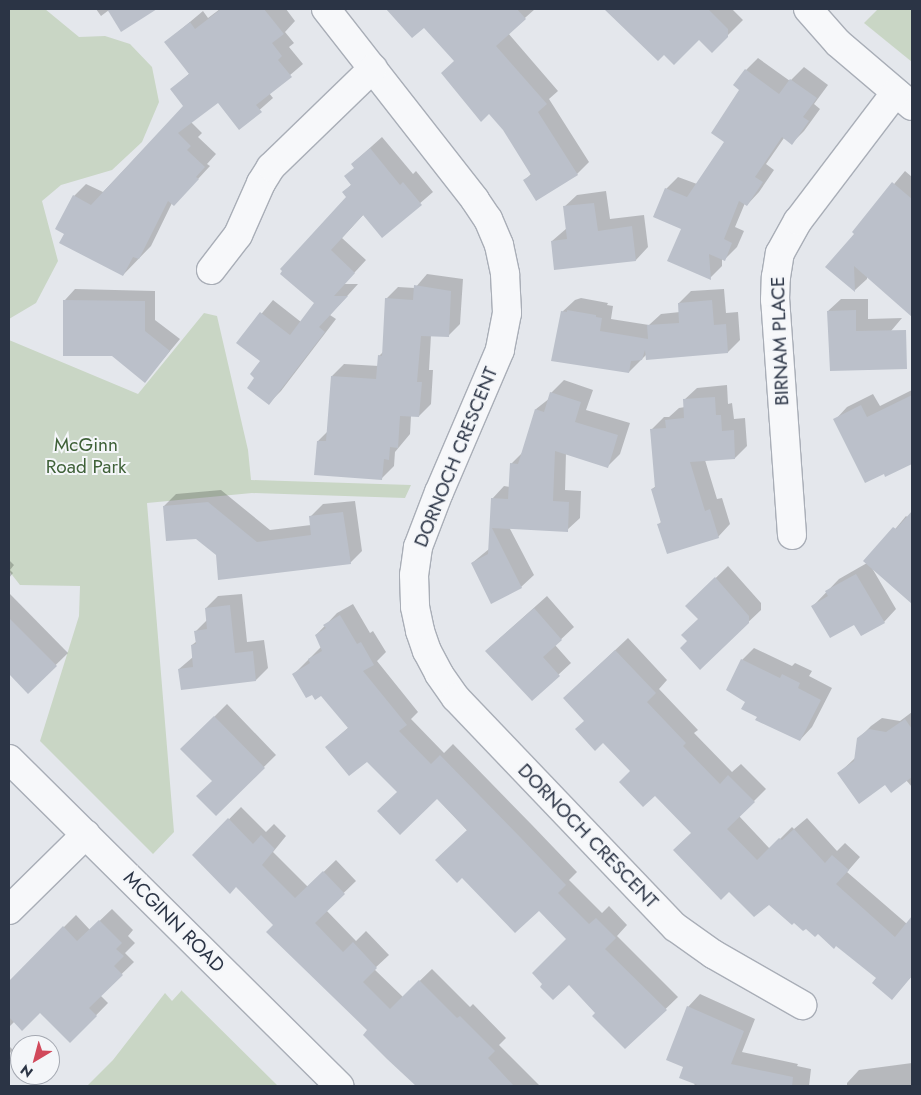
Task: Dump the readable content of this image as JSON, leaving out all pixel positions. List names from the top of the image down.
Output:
{
  "streets": {
    "street": ["BIRNAM PLACE", "DORNOCH CRESCENT", "MCGINN ROAD"]
  },
  "parks": ["McGinn Road Park"],
  "north": "bottom left"
}
